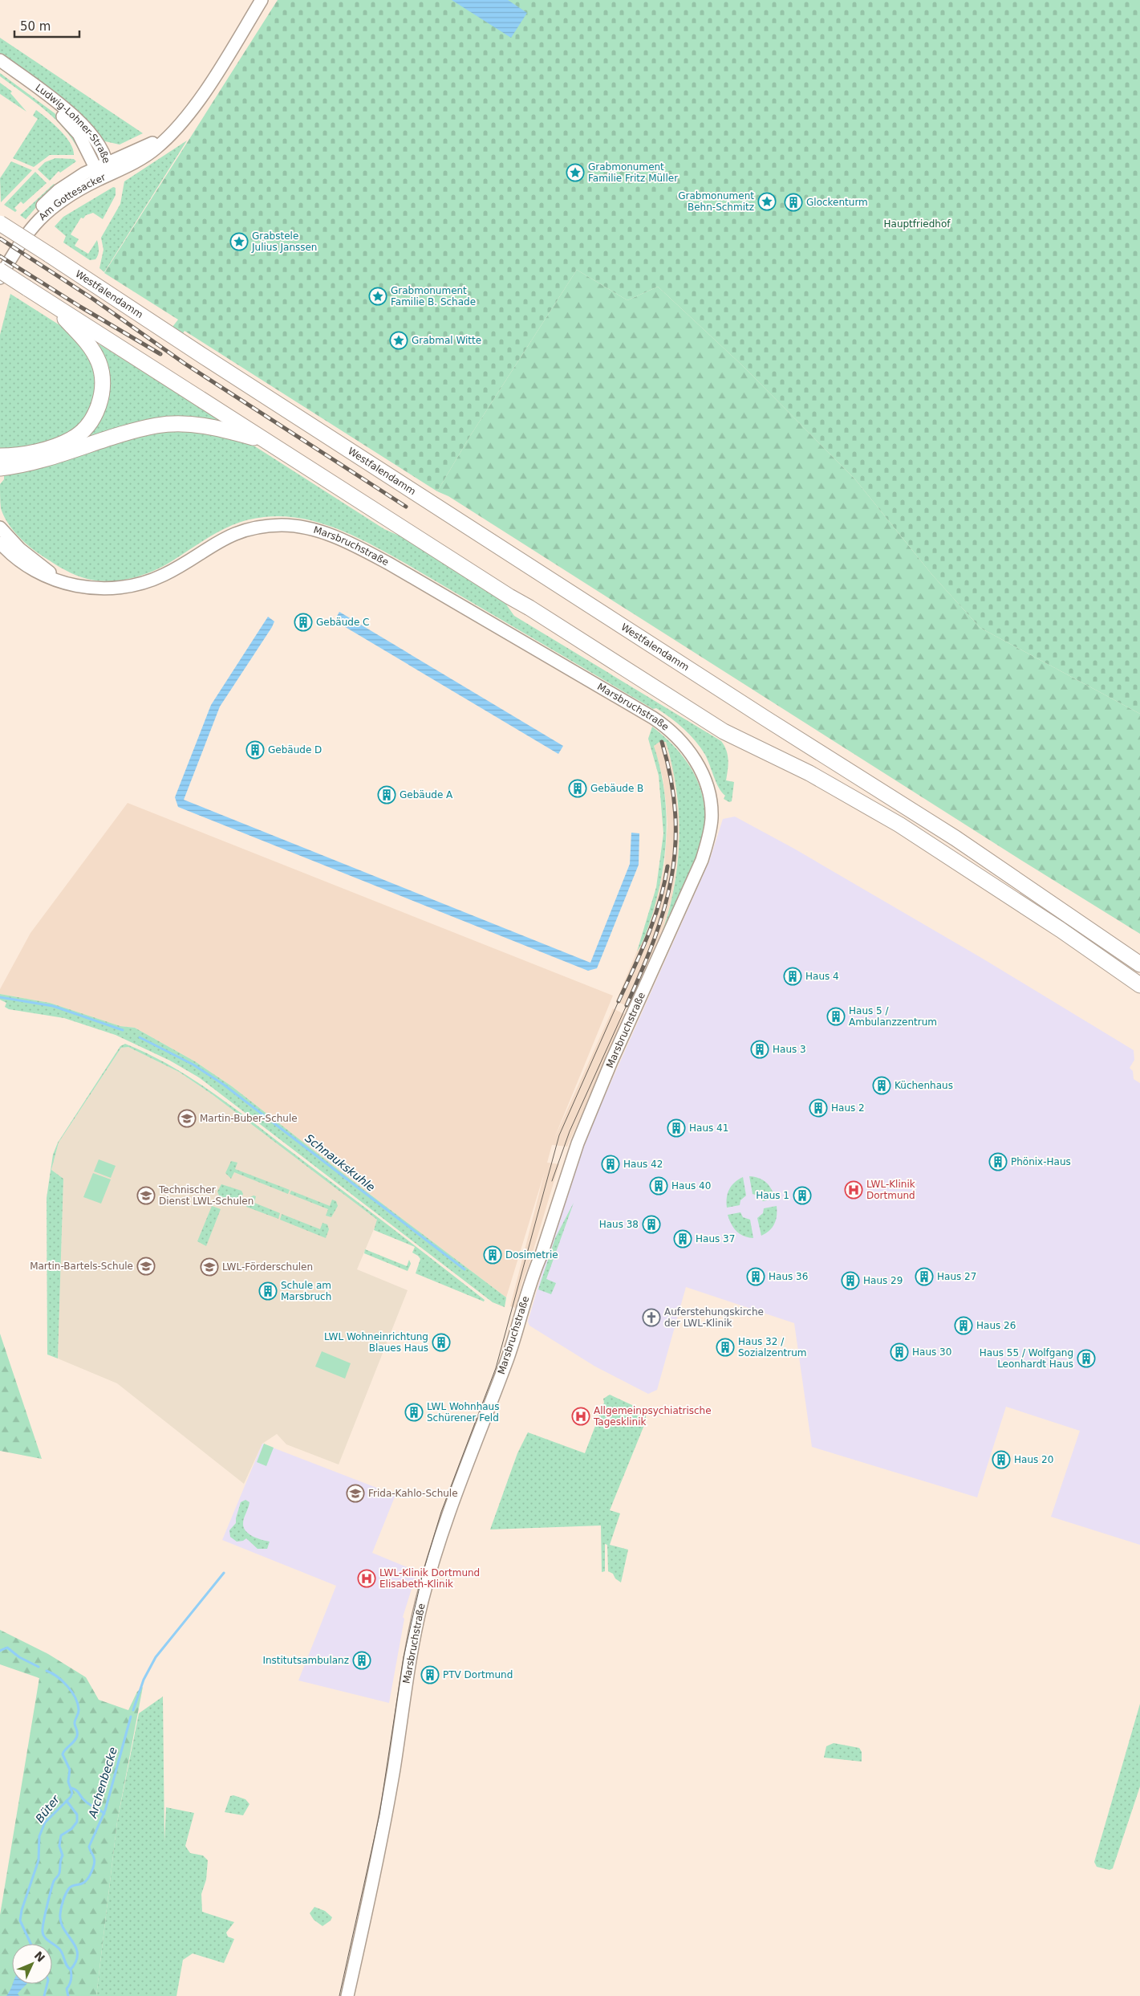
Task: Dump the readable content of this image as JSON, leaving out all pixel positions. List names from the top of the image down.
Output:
{
  "streets": {
    "highway": ["Westfalendamm"],
    "street": ["Ludwig-Lohner-Straße", "Am Gottesacker", "Marsbruchstraße"]
  },
  "crossings": [
    ["Ludwig-Lohner-Straße", "Am Gottesacker"]
  ],
  "water": ["Schnaukskuhle", "Archenbecke", "Büter"],
  "parks": ["Hauptfriedhof"],
  "places": {
    "place": [
      "Grabmonument Familie Fritz Müller",
      "Grabmonument Behn-Schmitz",
      "Grabstele Julius Janssen",
      "Grabmonument Familie B. Schade",
      "Grabmal Witte"
    ],
    "building": [
      "Glockenturm",
      "Gebäude C",
      "Gebäude D",
      "Gebäude B",
      "Gebäude A",
      "Haus 4",
      "Haus 5 / Ambulanzzentrum",
      "Haus 3",
      "Küchenhaus",
      "Haus 2",
      "Haus 41",
      "Phönix-Haus",
      "Haus 42",
      "Haus 40",
      "Haus 1",
      "Haus 38",
      "Haus 37",
      "Dosimetrie",
      "Haus 36",
      "Haus 27",
      "Haus 29",
      "Schule am Marsbruch",
      "Haus 26",
      "LWL Wohneinrichtung Blaues Haus",
      "Haus 32 / Sozialzentrum",
      "Haus 30",
      "Haus 55 / Wolfgang Leonhardt Haus",
      "LWL Wohnhaus Schürener Feld",
      "Haus 20",
      "Institutsambulanz",
      "PTV Dortmund"
    ],
    "school or university": [
      "Martin-Buber-Schule",
      "Technischer Dienst LWL-Schulen",
      "Martin-Bartels-Schule",
      "LWL-Förderschulen",
      "Frida-Kahlo-Schule"
    ],
    "hospital": ["LWL-Klinik Dortmund", "Allgemeinpsychiatrische Tagesklinik", "LWL-Klinik Dortmund Elisabeth-Klinik"],
    "church": ["Auferstehungskirche der LWL-Klinik"]
  },
  "scale_bar": "50 m",
  "north": "top right"
}
